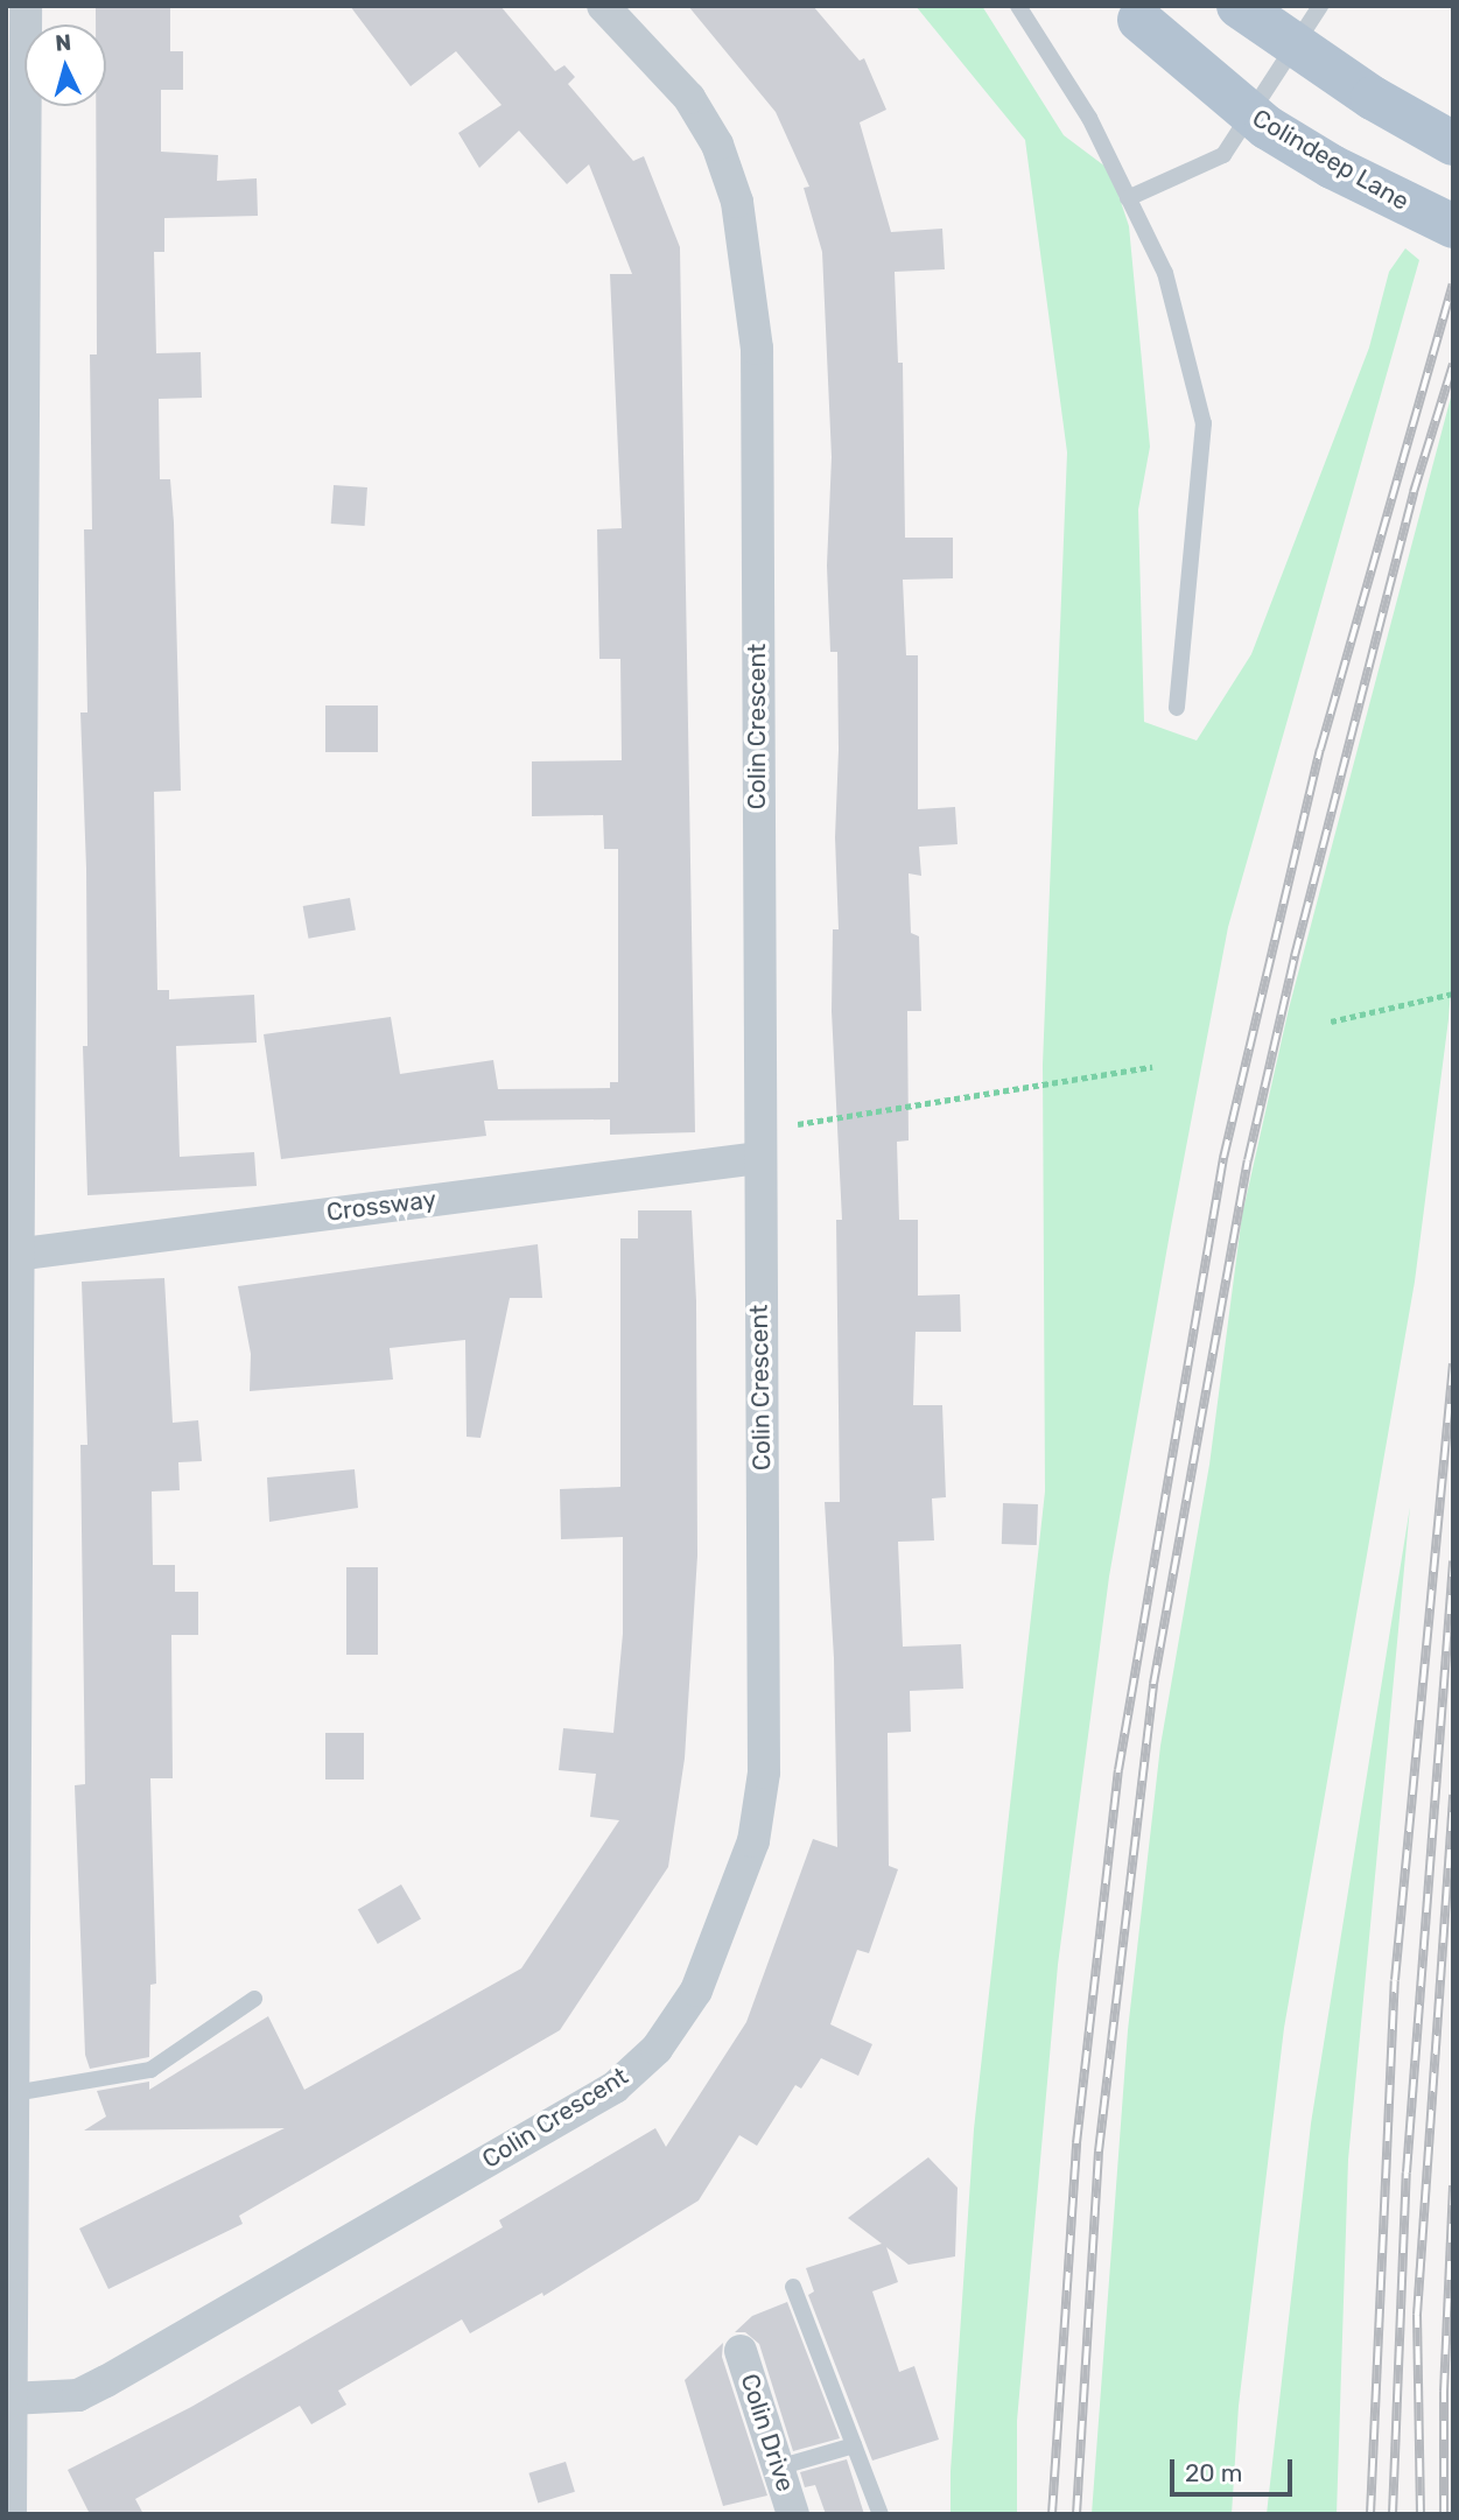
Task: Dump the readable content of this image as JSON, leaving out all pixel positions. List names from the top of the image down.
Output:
{
  "streets": {
    "main road": ["Colindeep Lane"],
    "street": ["Colin Crescent", "Crossway", "Colin Drive"]
  },
  "crossings": [
    ["Colin Crescent", "Crossway"]
  ],
  "scale_bar": "20 m",
  "north": "top"
}
